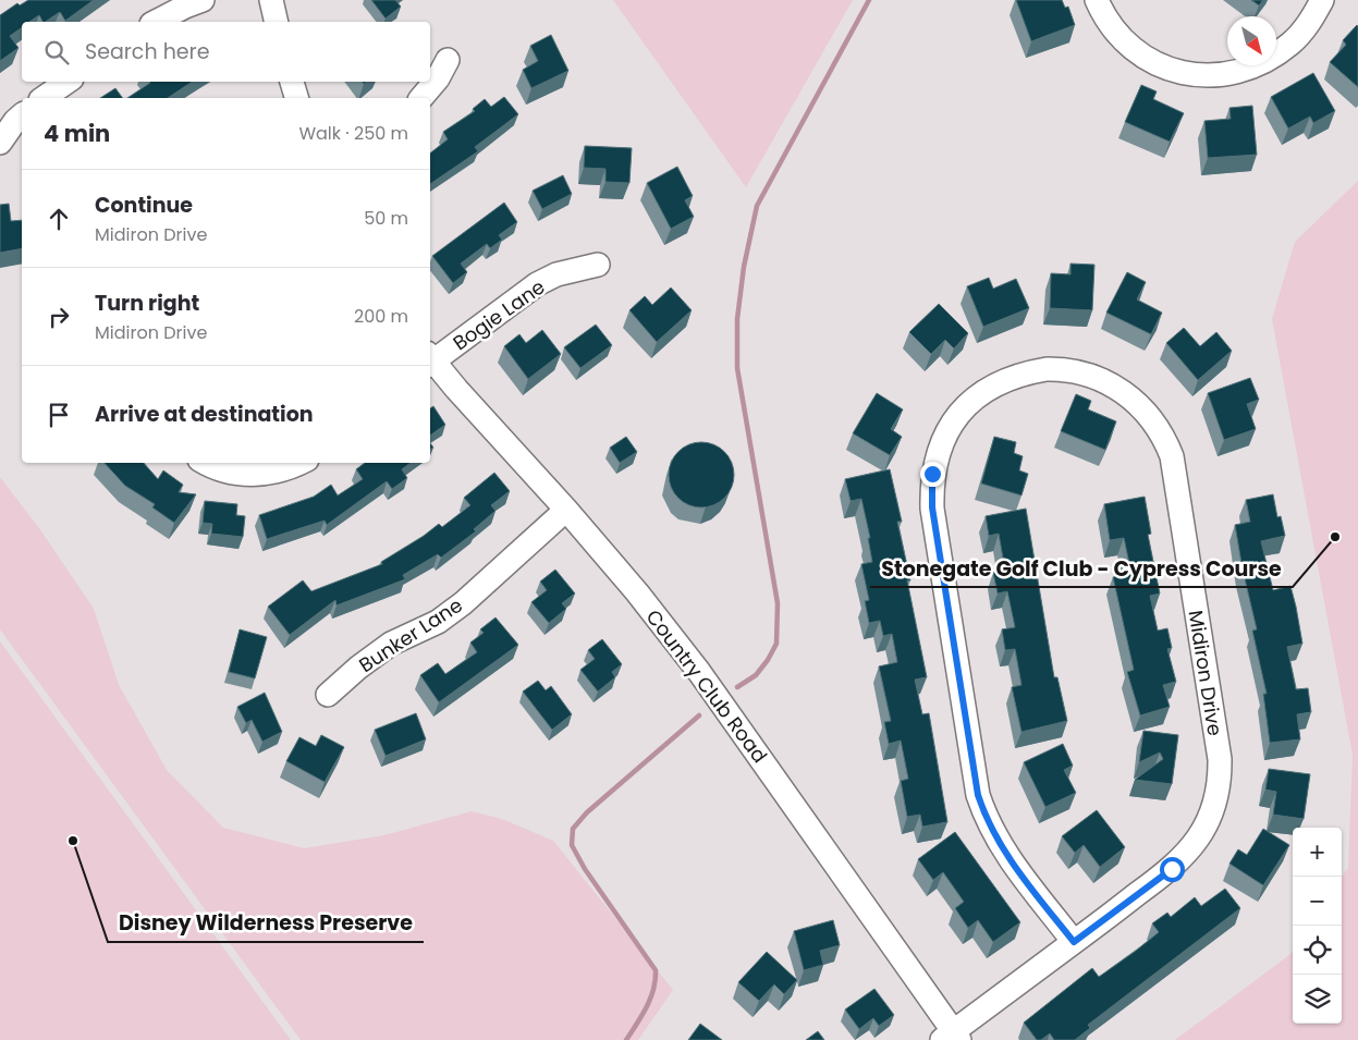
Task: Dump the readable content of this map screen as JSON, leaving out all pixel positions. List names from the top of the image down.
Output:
{
  "streets": {
    "street": [
      "Bogie Lane",
      "Bunker Lane",
      "Midiron Drive",
      "Country Club Road"
    ]
  },
  "crossings": [
    ["Bunker Lane", "Country Club Road"],
    ["Midiron Drive", "Country Club Road"]
  ],
  "places": ["Stonegate Golf Club - Cypress Course", "Disney Wilderness Preserve"],
  "north": "bottom right",
  "page": {
    "search": "Search here",
    "heading": ["4 min", "Walk · 250 m"],
    "list": [
      ["Continue", "Midiron Drive", "50 m"],
      ["Turn right", "Midiron Drive", "200 m"],
      "Arrive at destination"
    ],
    "map_buttons": ["+", "−"]
  }
}
